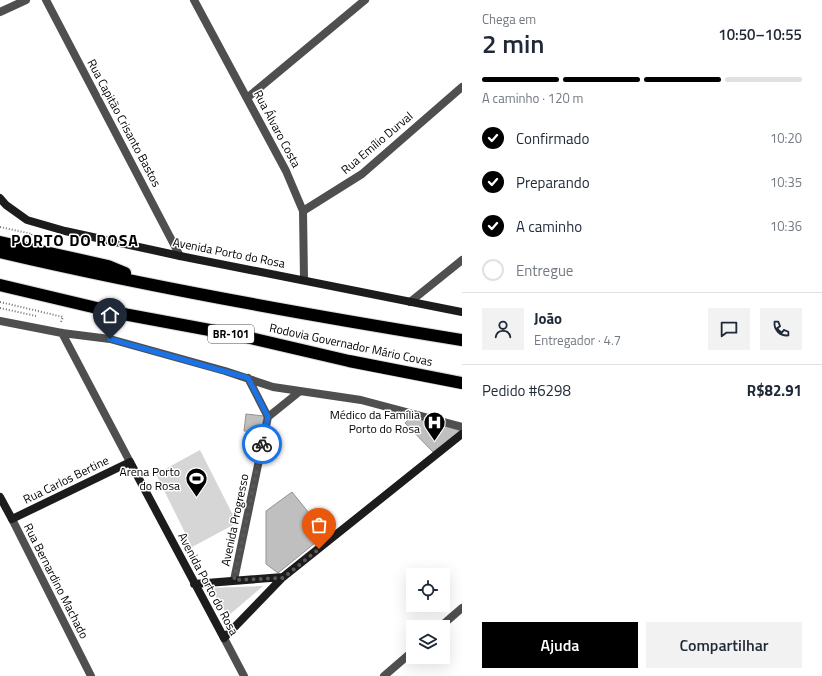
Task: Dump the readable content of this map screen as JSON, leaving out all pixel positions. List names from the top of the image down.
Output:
{
  "streets": {
    "highway": ["BR-101", "Rodovia Governador Mário Covas"],
    "main road": ["Avenida Porto do Rosa", "Rua Carlos Bertine", "Rua Bernardino Machado"],
    "street": [
      "Rua Capitão Crisanto Bastos",
      "Rua Álvaro Costa",
      "Rua Emílio Durval",
      "Avenida Progresso"
    ]
  },
  "crossings": [
    ["Rua Capitão Crisanto Bastos", "Avenida Porto do Rosa"],
    ["Rua Álvaro Costa", "Rua Emílio Durval"],
    ["Rua Álvaro Costa", "Avenida Porto do Rosa"],
    ["Avenida Porto do Rosa", "Rua Carlos Bertine"],
    ["Rua Carlos Bertine", "Rua Bernardino Machado"]
  ],
  "districts": ["PORTO DO ROSA"],
  "places": {
    "hospital": ["Médico da Família Porto do Rosa"],
    "sports": ["Arena Porto do Rosa"]
  },
  "page": {
    "heading": ["2 min", "Chega em", "10:50–10:55"],
    "panel": [
      "João",
      "Entregador · 4.7",
      "Pedido #6298",
      "R$82.91"
    ],
    "bar": "A caminho · 120 m",
    "list": [
      ["Confirmado", "10:20"],
      ["Preparando", "10:35"],
      ["A caminho", "10:36"],
      "Entregue"
    ],
    "buttons": ["Ajuda", "Compartilhar"]
  }
}
